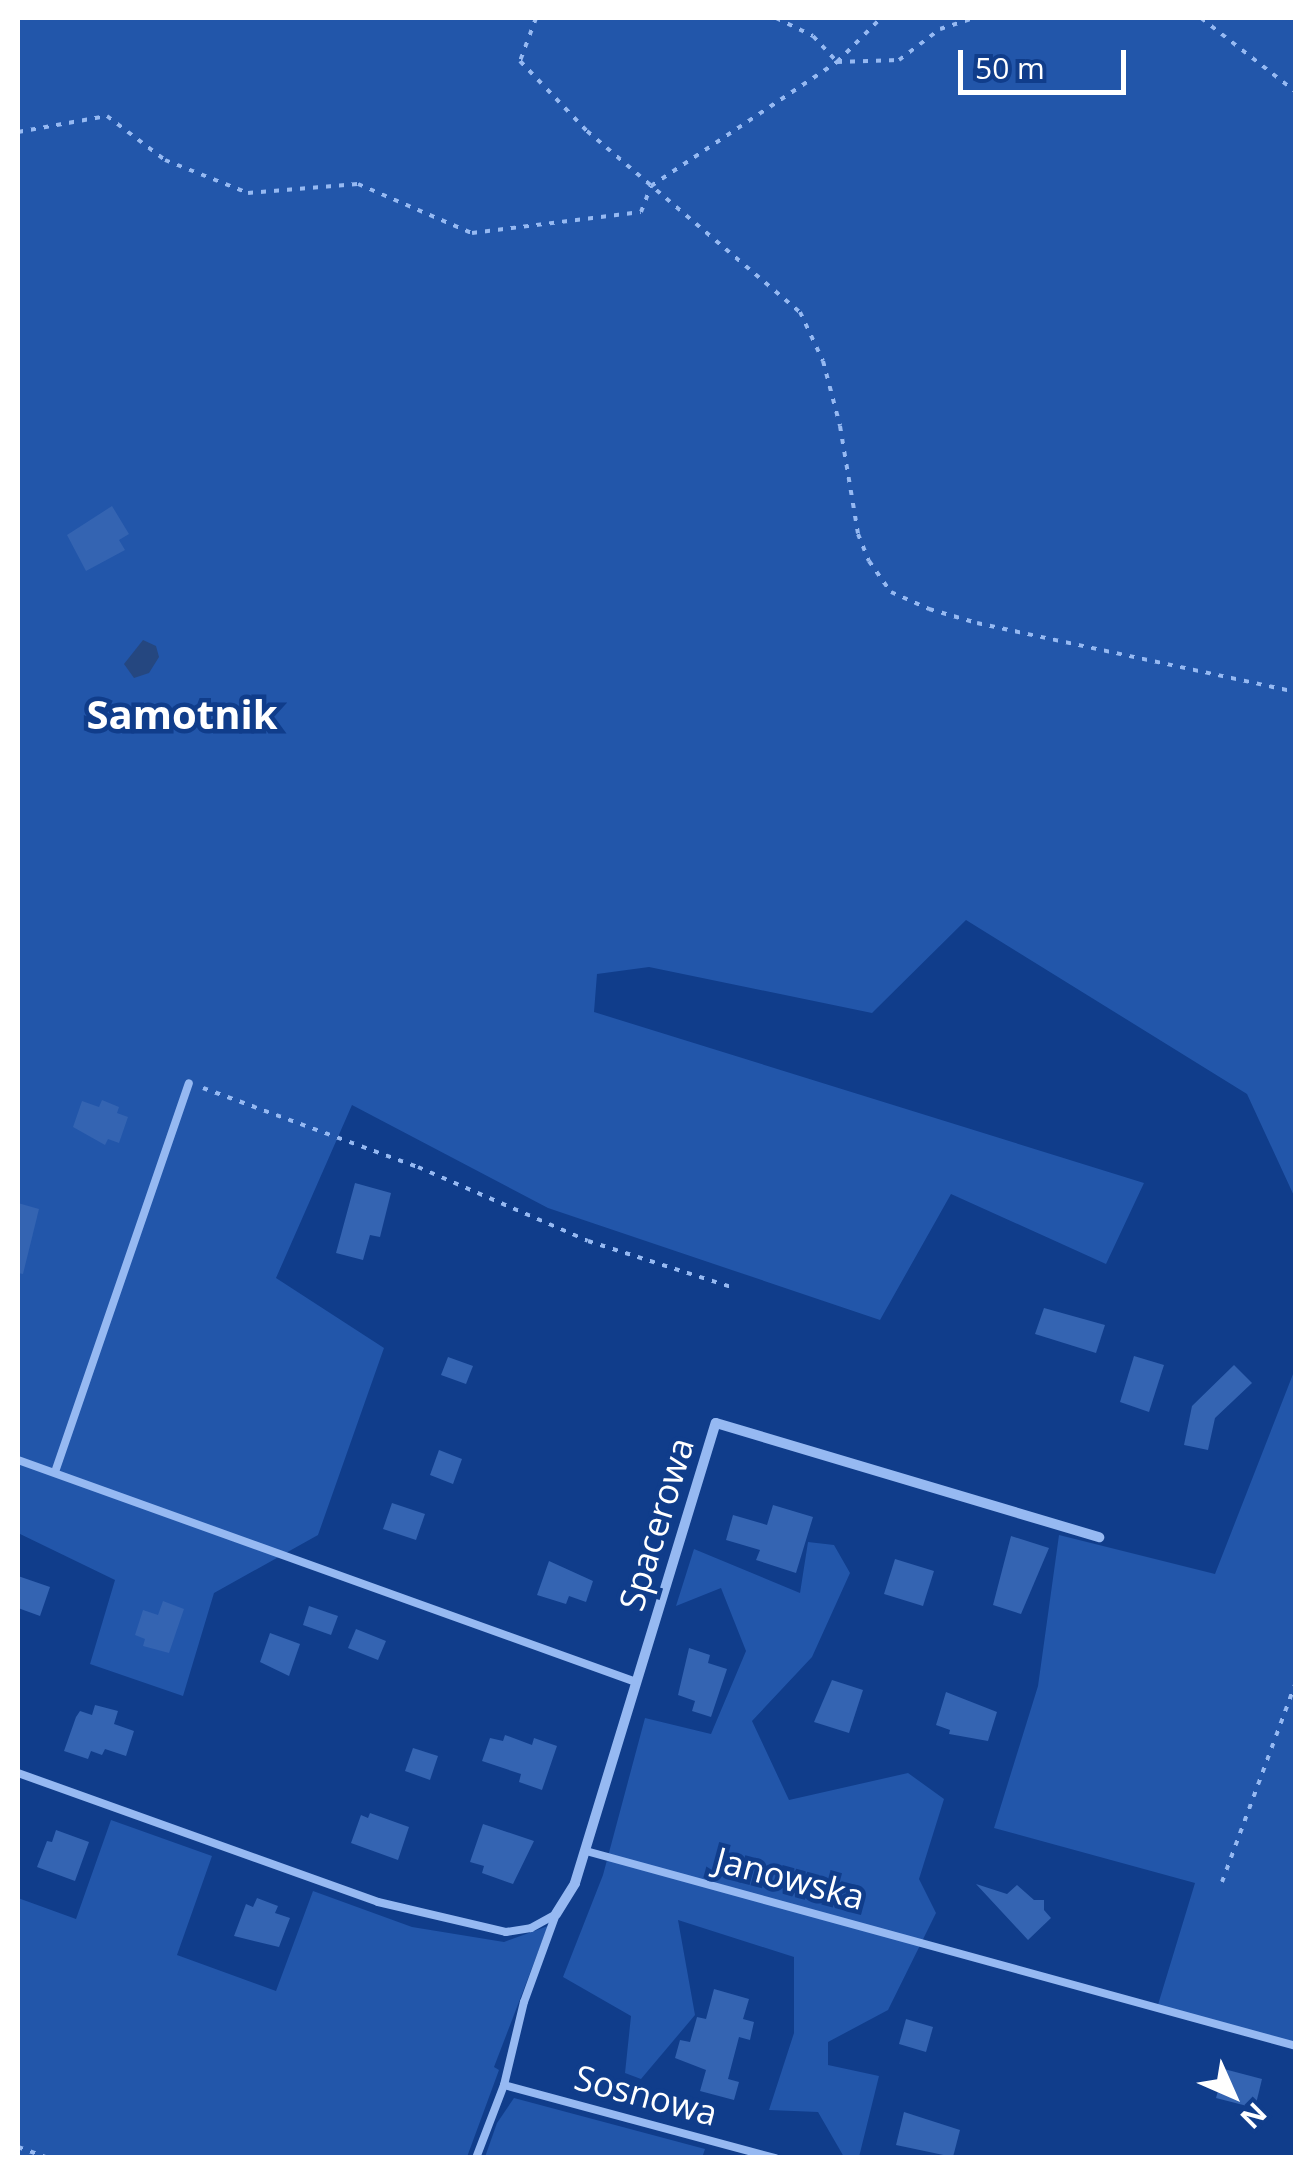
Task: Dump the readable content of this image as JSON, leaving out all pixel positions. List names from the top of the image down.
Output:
{
  "streets": {
    "street": ["Spacerowa"],
    "lane": ["Janowska", "Sosnowa"]
  },
  "crossings": [
    ["Spacerowa", "Janowska"]
  ],
  "districts": ["Samotnik"],
  "scale_bar": "50 m",
  "north": "bottom right"
}
